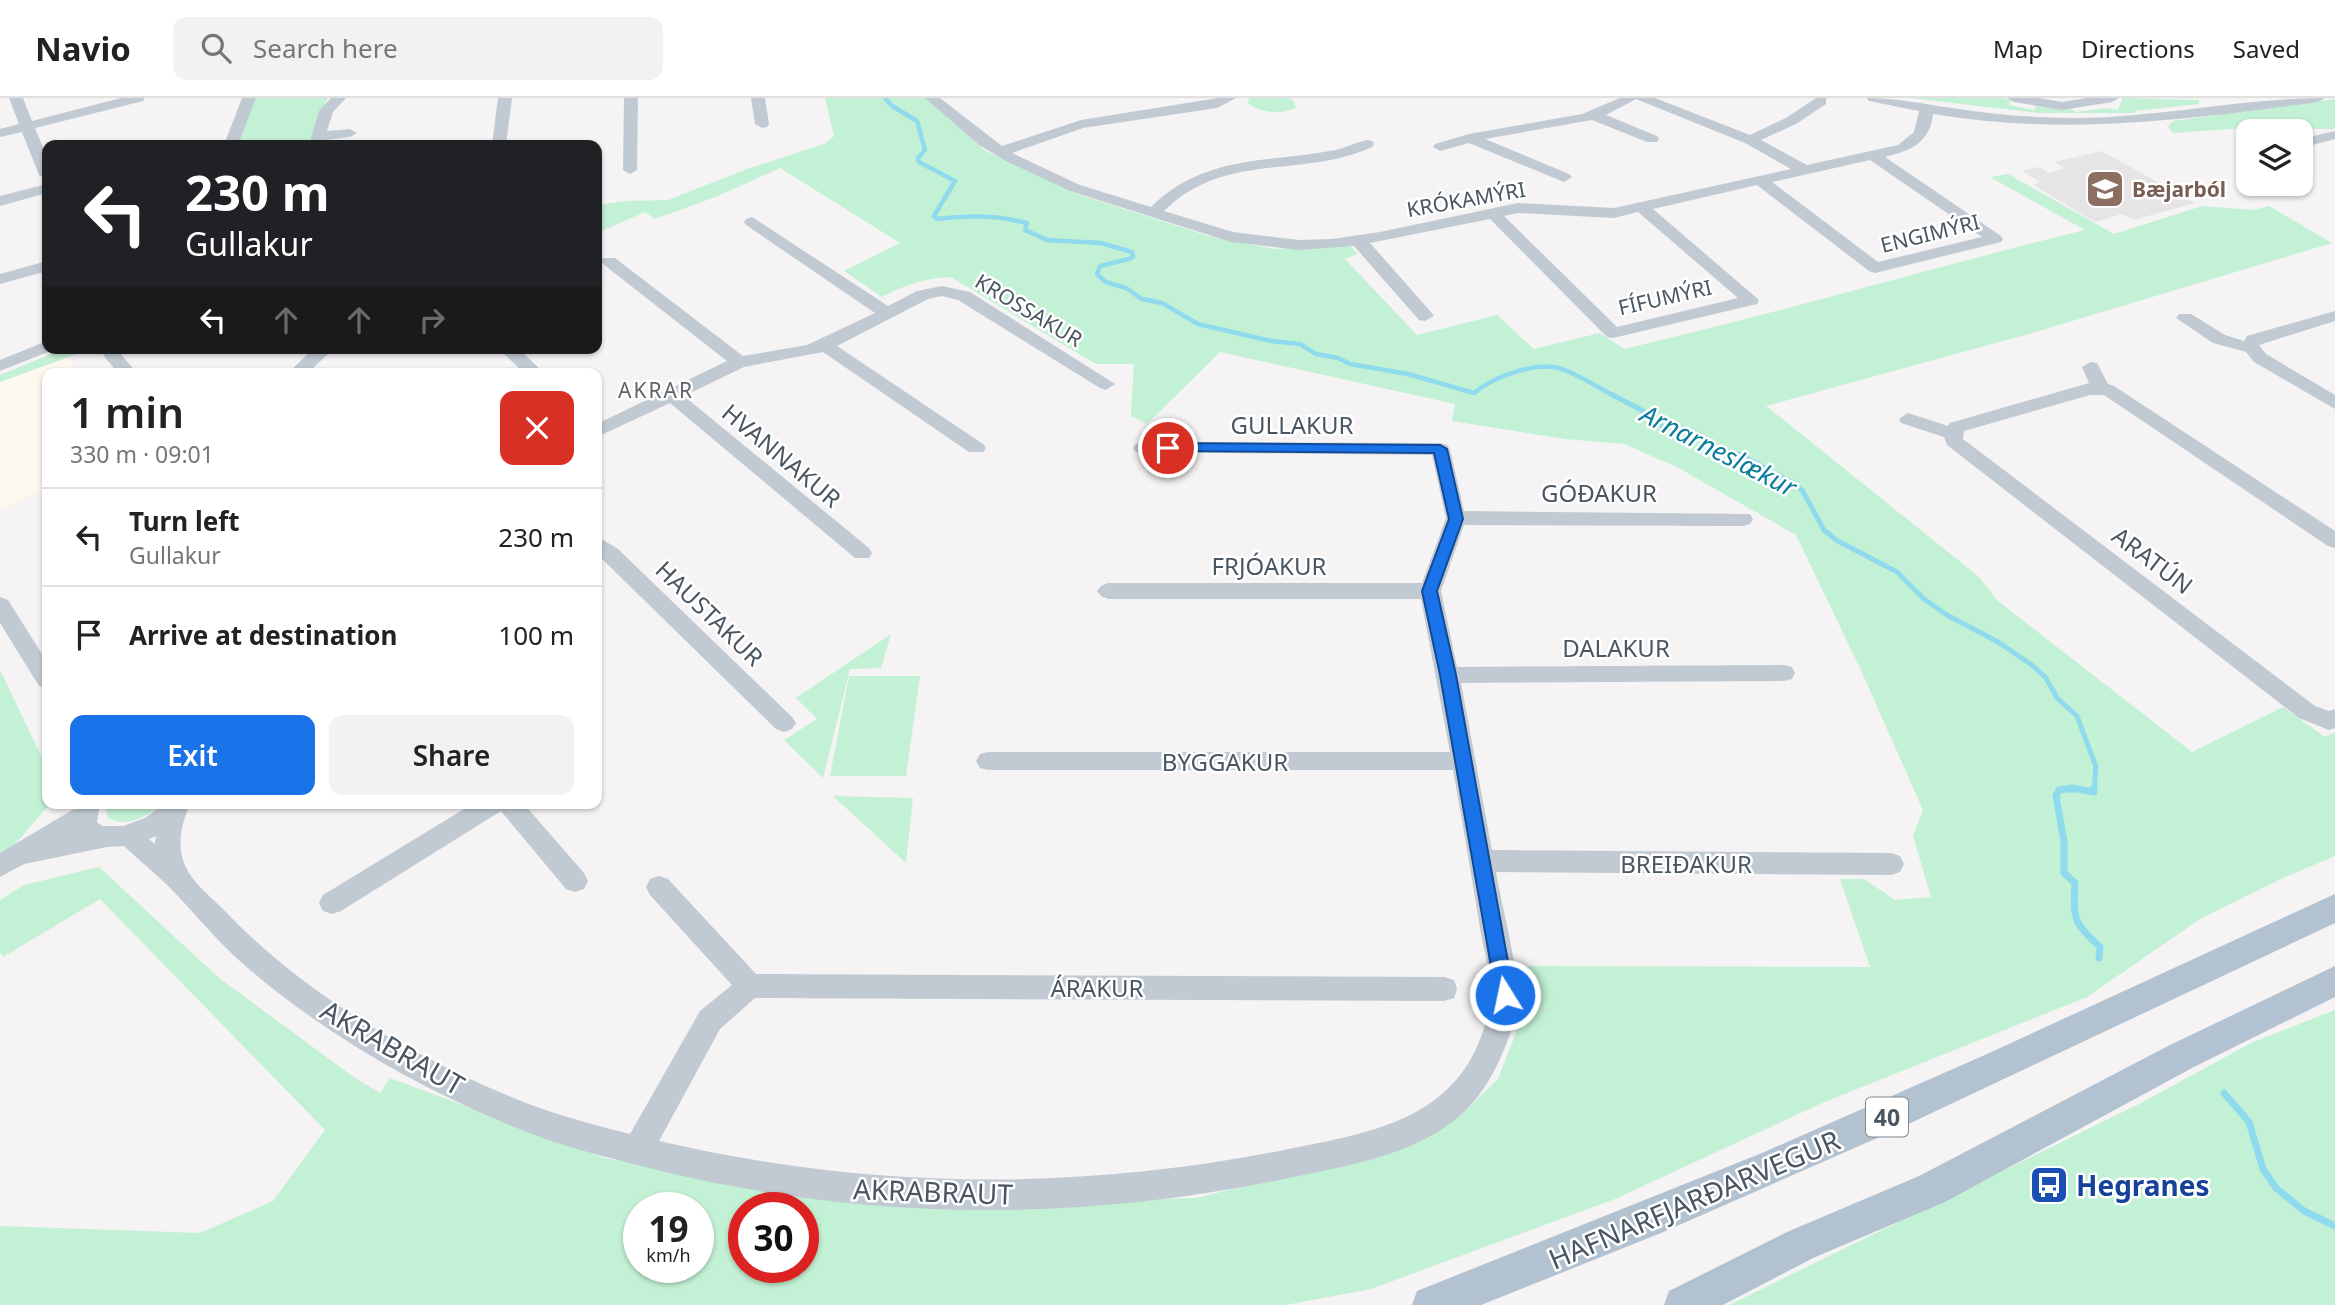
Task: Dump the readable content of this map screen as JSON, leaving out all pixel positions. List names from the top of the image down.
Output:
{
  "streets": {
    "main road": ["40", "HAFNARFJARÐARVEGUR"],
    "street": [
      "KRÓKAMÝRI",
      "ENGIMÝRI",
      "FÍFUMÝRI",
      "KROSSAKUR",
      "GULLAKUR",
      "HVANNAKUR",
      "GÓÐAKUR",
      "ARATÚN",
      "FRJÓAKUR",
      "HAUSTAKUR",
      "DALAKUR",
      "BYGGAKUR",
      "BREIÐAKUR",
      "ÁRAKUR",
      "AKRABRAUT"
    ]
  },
  "crossings": [
    ["KRÓKAMÝRI", "ENGIMÝRI"],
    ["KRÓKAMÝRI", "FÍFUMÝRI"],
    ["KROSSAKUR", "HVANNAKUR"],
    ["GULLAKUR", "GÓÐAKUR"],
    ["FRJÓAKUR", "AKRABRAUT"],
    ["DALAKUR", "AKRABRAUT"],
    ["BYGGAKUR", "AKRABRAUT"],
    ["BREIÐAKUR", "AKRABRAUT"]
  ],
  "districts": ["AKRAR"],
  "water": ["Arnarneslækur"],
  "places": {
    "school or university": ["Bæjarból"],
    "bus stop": ["Hegranes"]
  },
  "page": {
    "header": "Navio",
    "search": "Search here",
    "nav": ["Map", "Directions", "Saved"],
    "turn": ["230 m", "Gullakur"],
    "heading": ["1 min", "330 m · 09:01"],
    "list": [
      {
        "name": "Turn left",
        "note": "Gullakur",
        "value": "230 m"
      },
      {
        "name": "Arrive at destination",
        "value": "100 m"
      }
    ],
    "buttons": ["Exit", "Share"],
    "speed": "19 km/h",
    "limit": "30"
  }
}
